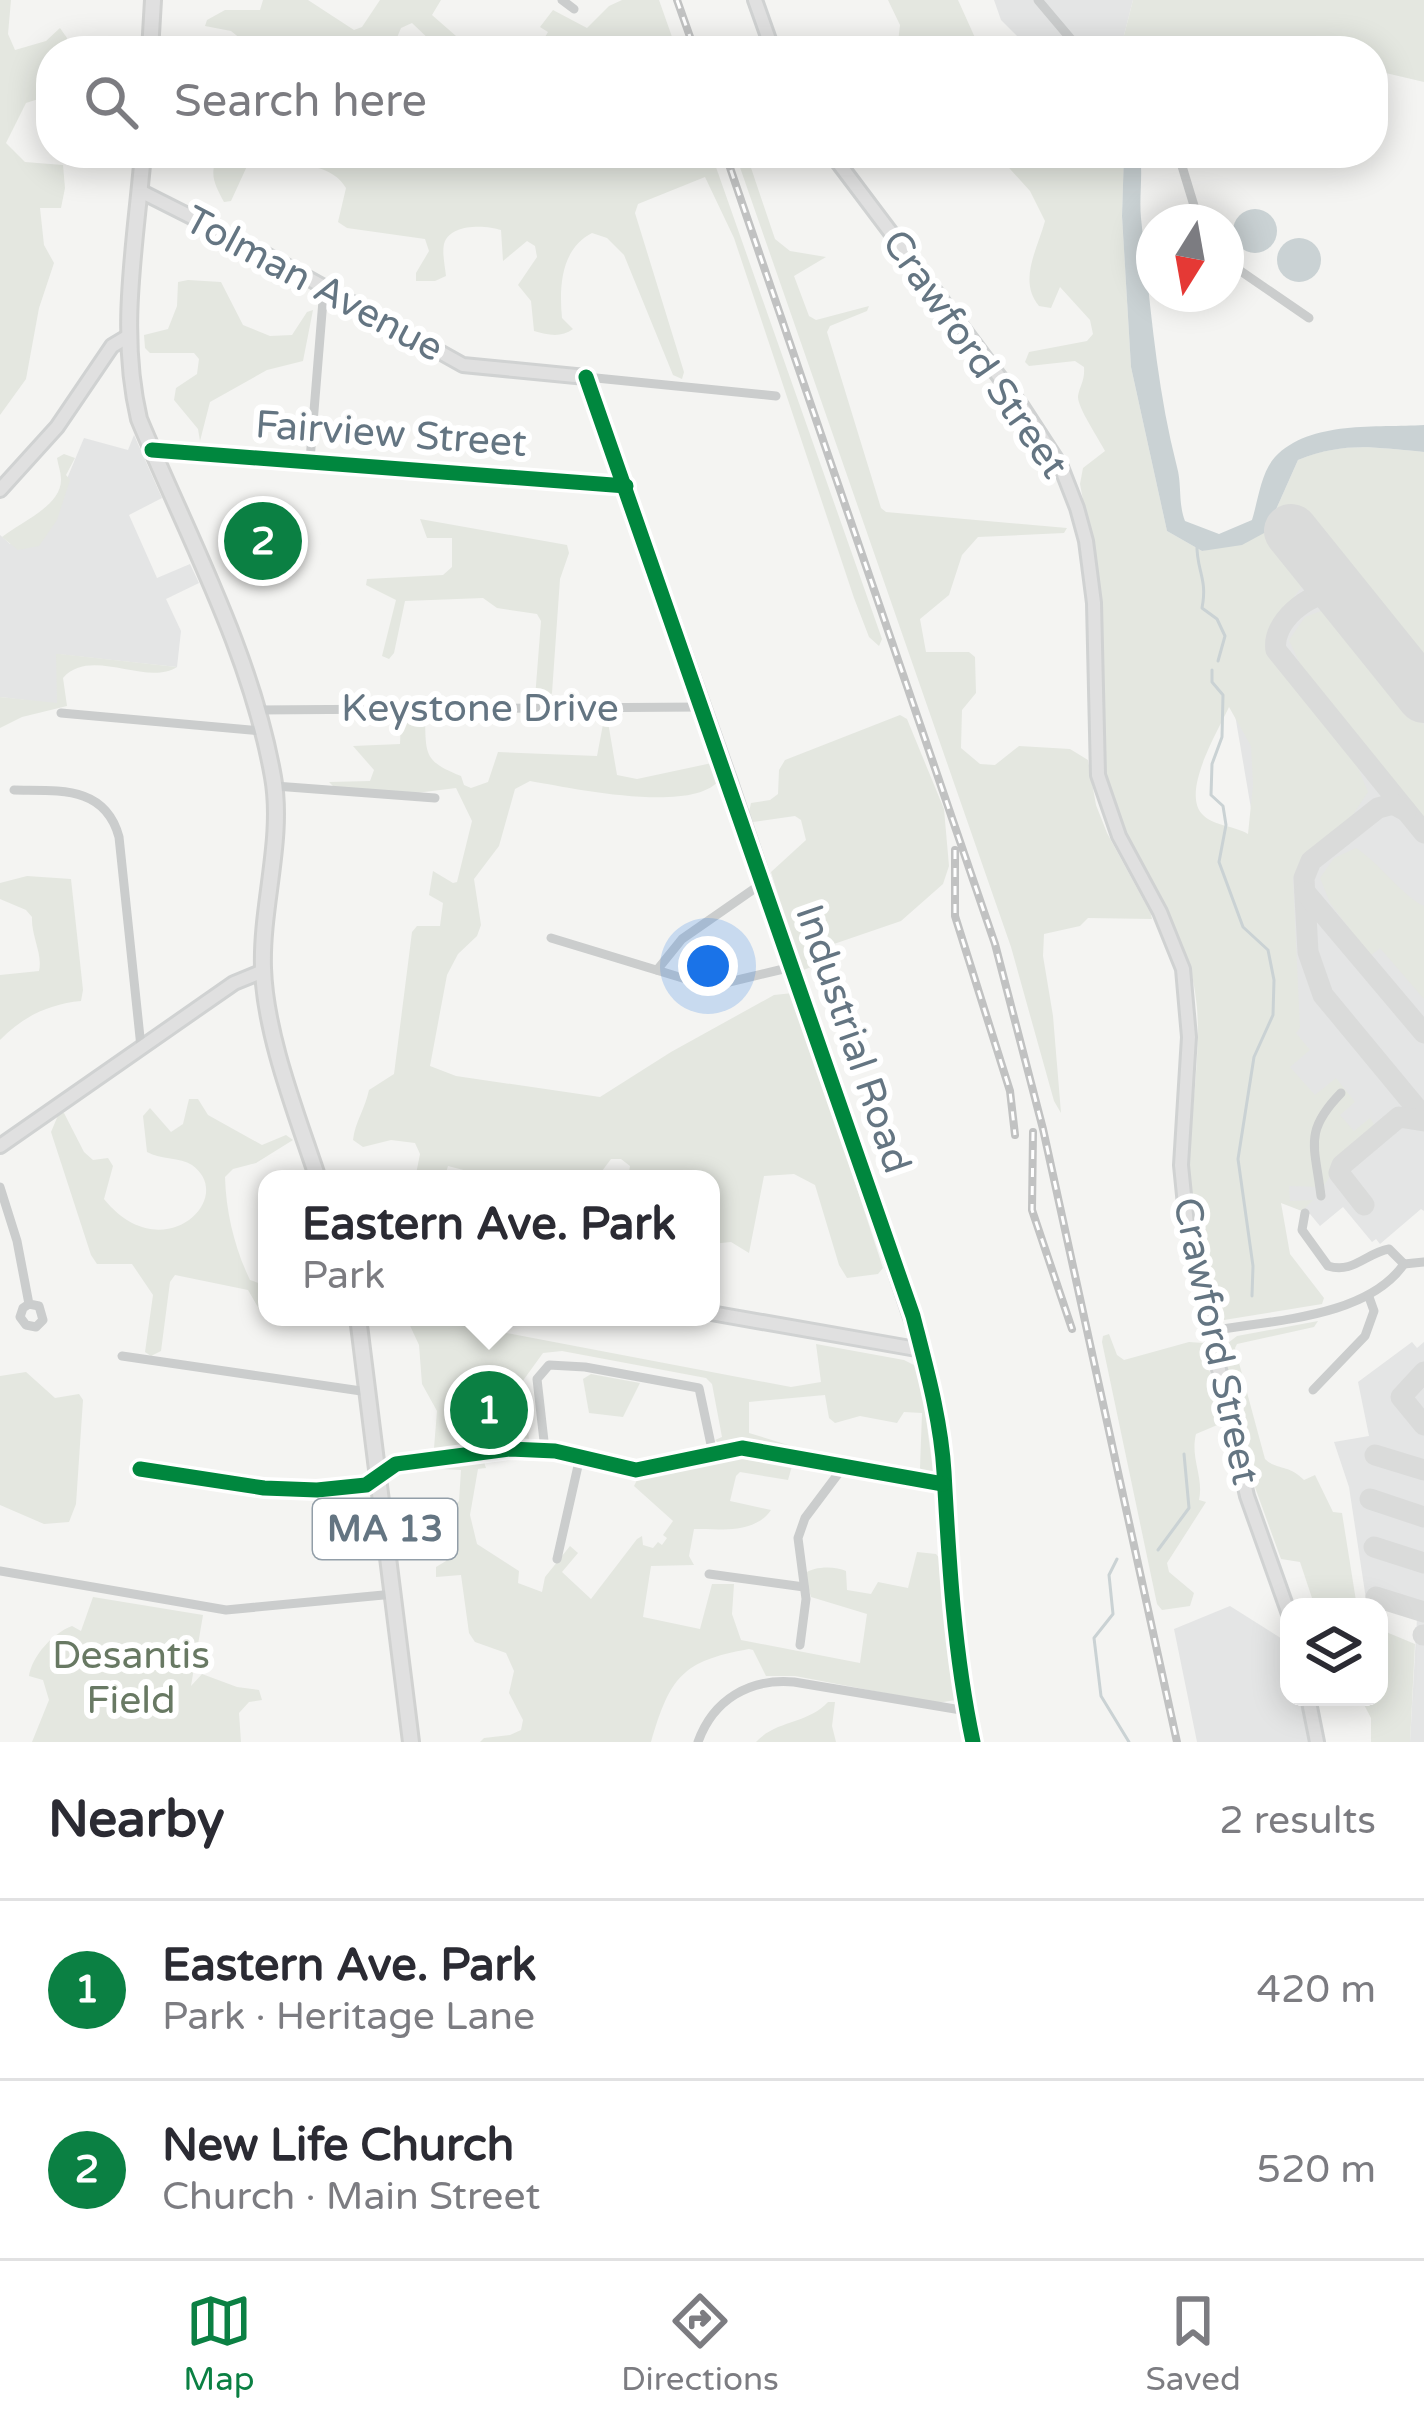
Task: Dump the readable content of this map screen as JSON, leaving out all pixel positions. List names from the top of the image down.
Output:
{
  "streets": {
    "main road": ["MA 13"],
    "street": [
      "Tolman Avenue",
      "Crawford Street",
      "Fairview Street",
      "Keystone Drive",
      "Industrial Road"
    ]
  },
  "crossings": [
    ["Tolman Avenue", "Industrial Road"],
    ["Fairview Street", "Industrial Road"],
    ["Keystone Drive", "Industrial Road"]
  ],
  "parks": ["Desantis Field"],
  "north": "bottom",
  "page": {
    "search": "Search here",
    "pins": ["2", "1"],
    "popup": ["Eastern Ave. Park", "Park"],
    "heading": ["Nearby", "2 results"],
    "list": [
      {
        "mark": "1",
        "name": "Eastern Ave. Park",
        "note": "Park · Heritage Lane",
        "value": "420 m"
      },
      {
        "mark": "2",
        "name": "New Life Church",
        "note": "Church · Main Street",
        "value": "520 m"
      }
    ],
    "nav": ["Map", "Directions", "Saved"]
  }
}
